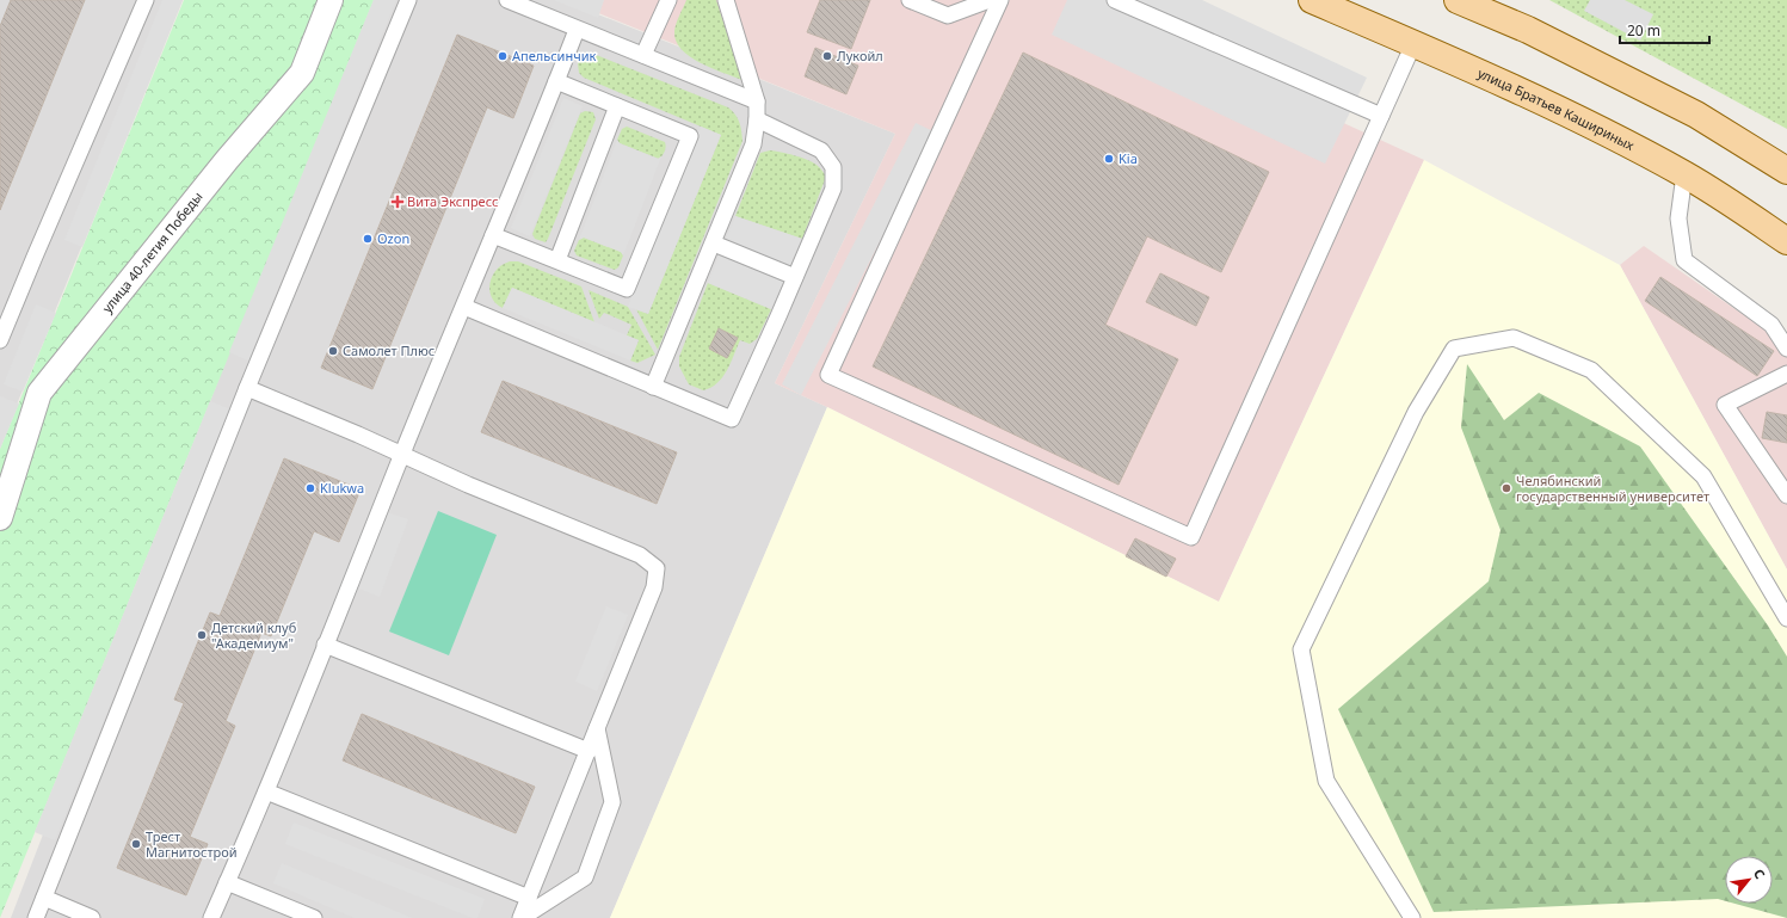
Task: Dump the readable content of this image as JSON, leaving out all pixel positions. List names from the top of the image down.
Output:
{
  "streets": {
    "main road": ["улица Братьев Кашириных"],
    "street": ["улица 40-летия Победы"]
  },
  "places": {
    "other": [
      "Апельсинчик",
      "Лукойл",
      "Kia",
      "Ozon",
      "Самолет Плюс",
      "Klukwa",
      "Челябинский государственный университет",
      "Детский клуб \"Академиум\"",
      "Трест Магнитострой"
    ],
    "health": ["Вита Экспресс"]
  },
  "scale_bar": "20 m",
  "north": "top right"
}
